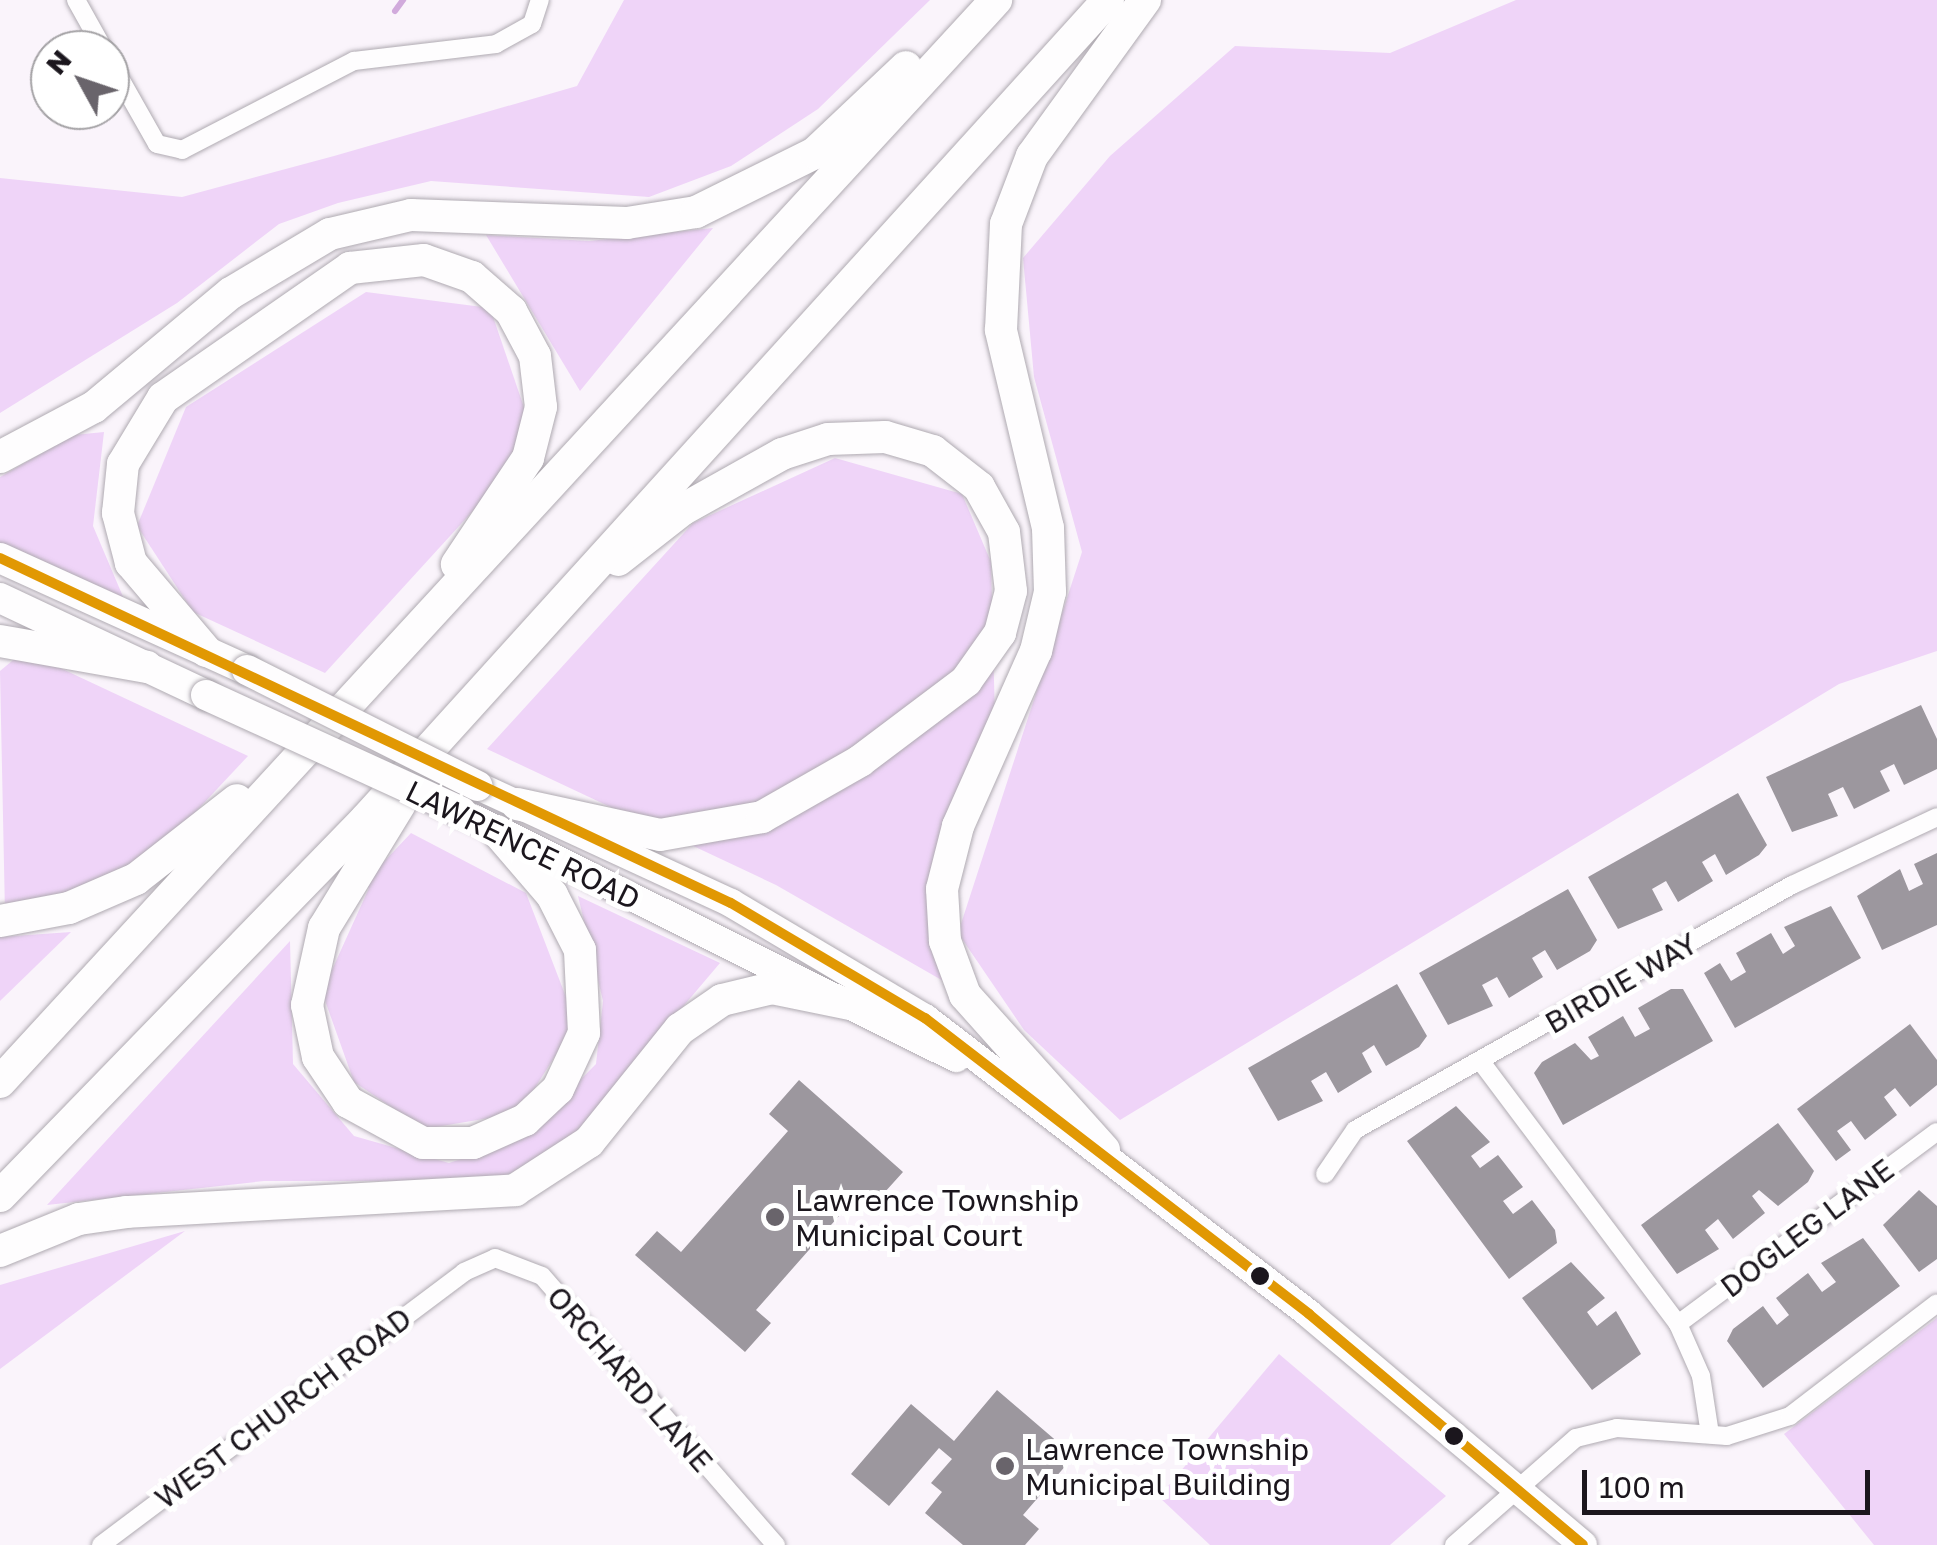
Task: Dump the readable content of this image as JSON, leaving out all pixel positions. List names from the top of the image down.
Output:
{
  "streets": {
    "highway": ["LAWRENCE ROAD"],
    "street": [
      "BIRDIE WAY",
      "DOGLEG LANE",
      "ORCHARD LANE",
      "WEST CHURCH ROAD"
    ]
  },
  "crossings": [
    ["ORCHARD LANE", "WEST CHURCH ROAD"]
  ],
  "places": ["Lawrence Township Municipal Court", "Lawrence Township Municipal Building"],
  "scale_bar": "100 m",
  "north": "top left"
}
